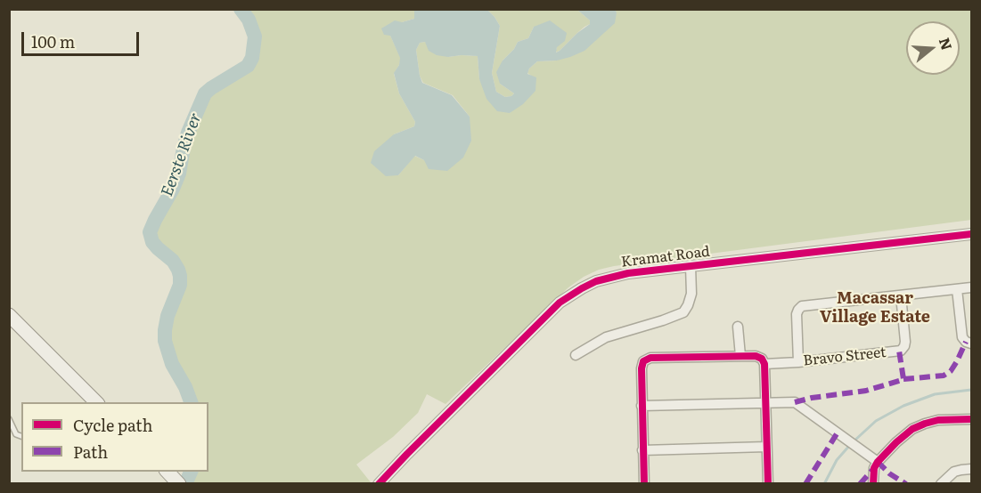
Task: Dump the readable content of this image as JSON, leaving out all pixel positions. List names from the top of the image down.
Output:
{
  "streets": {
    "street": ["Kramat Road", "Bravo Street"]
  },
  "districts": ["Macassar Village Estate"],
  "water": ["Eerste River"],
  "legend": ["Cycle path", "Path"],
  "scale_bar": "100 m",
  "north": "right"
}
